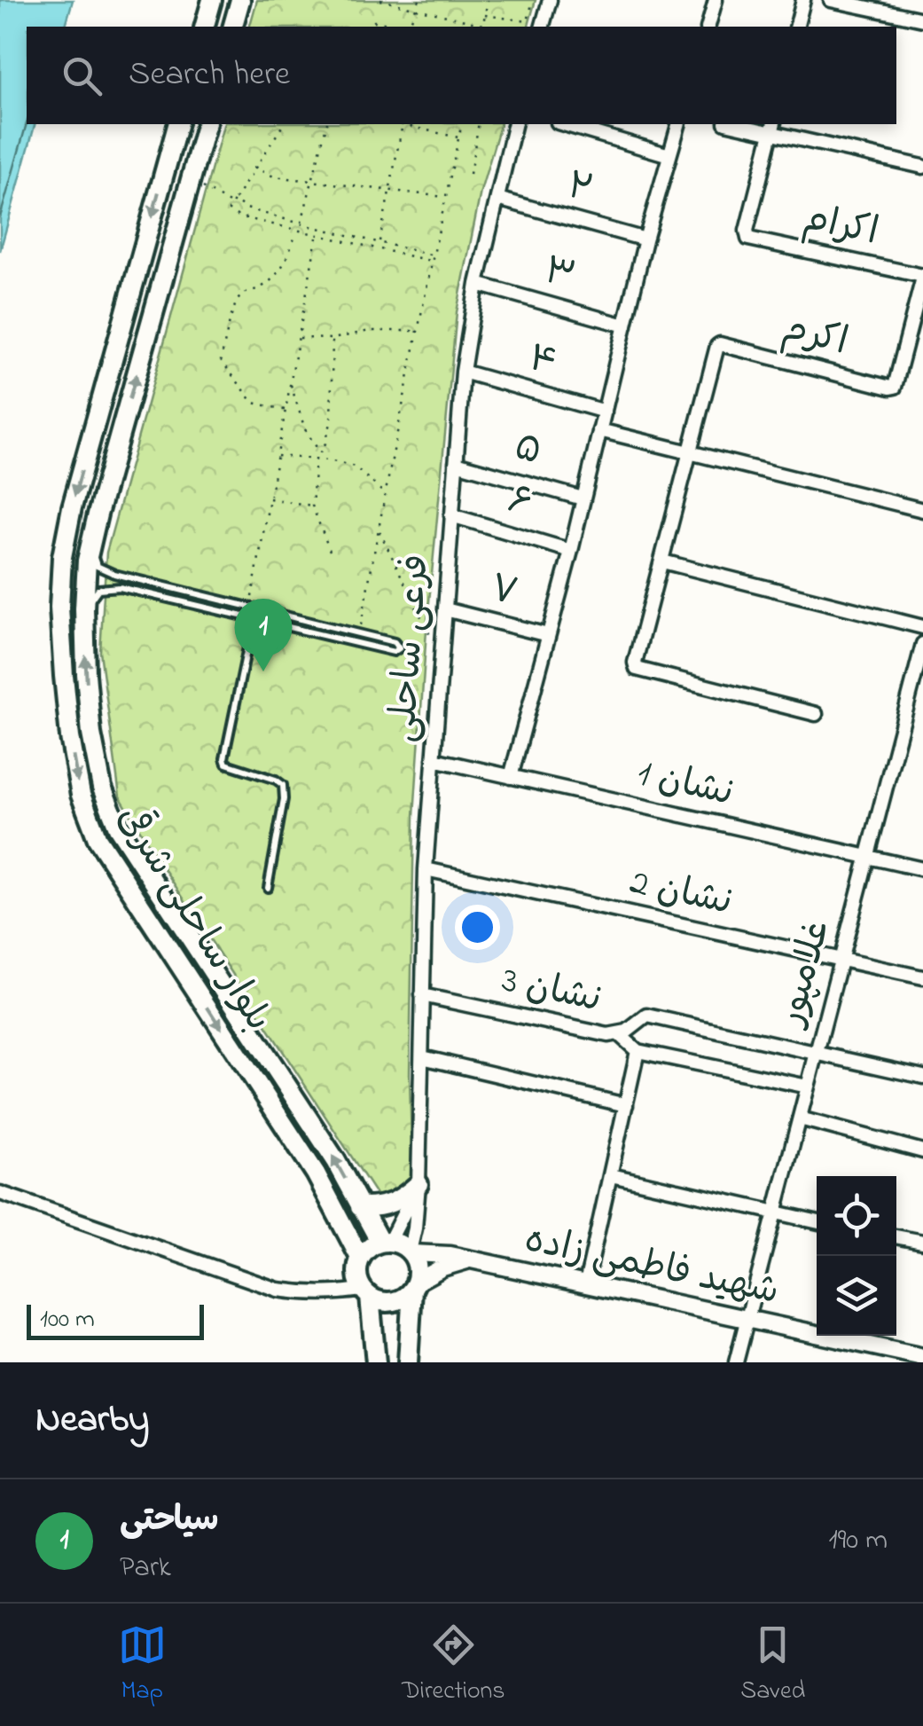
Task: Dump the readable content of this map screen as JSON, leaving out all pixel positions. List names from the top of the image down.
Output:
{
  "streets": {
    "main road": ["بلوار ساحلی شرقی"],
    "street": [
      "۲",
      "اکرام",
      "۳",
      "اکرم",
      "۴",
      "۵",
      "۶",
      "۷",
      "فرعی ساحلی",
      "نشان 1",
      "نشان 2",
      "غلامپور",
      "نشان 3",
      "شهید فاطمی زاده"
    ]
  },
  "crossings": [
    ["۲", "فرعی ساحلی"],
    ["۳", "فرعی ساحلی"],
    ["۴", "فرعی ساحلی"],
    ["۵", "فرعی ساحلی"],
    ["۶", "فرعی ساحلی"],
    ["۷", "فرعی ساحلی"],
    ["فرعی ساحلی", "نشان 1"],
    ["فرعی ساحلی", "نشان 2"],
    ["فرعی ساحلی", "بلوار ساحلی شرقی"],
    ["فرعی ساحلی", "نشان 3"],
    ["فرعی ساحلی", "شهید فاطمی زاده"],
    ["نشان 1", "غلامپور"],
    ["نشان 2", "غلامپور"],
    ["بلوار ساحلی شرقی", "شهید فاطمی زاده"],
    ["غلامپور", "نشان 3"],
    ["غلامپور", "شهید فاطمی زاده"]
  ],
  "scale_bar": "100 m",
  "page": {
    "search": "Search here",
    "pins": "1",
    "scale": "100 m",
    "heading": "Nearby",
    "list": [
      {
        "mark": "1",
        "name": "سیاحتی",
        "note": "Park",
        "value": "190 m"
      }
    ],
    "nav": ["Map", "Directions", "Saved"]
  }
}
